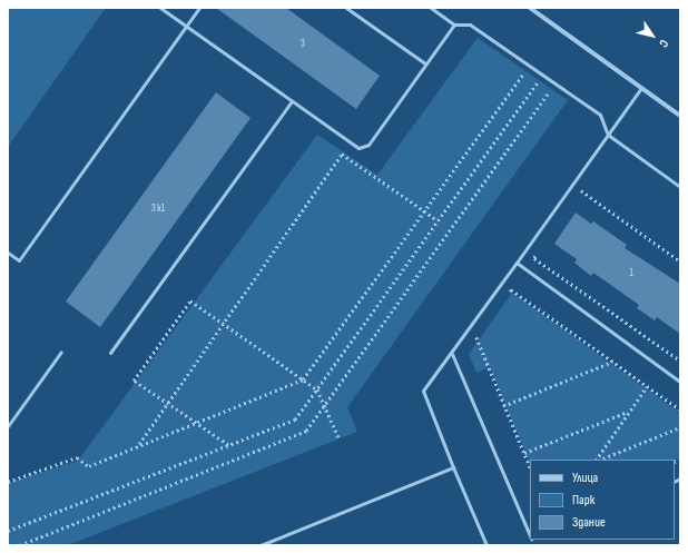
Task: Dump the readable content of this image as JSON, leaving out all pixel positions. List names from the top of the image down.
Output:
{
  "house_numbers": ["3", "3 к1", "1"],
  "legend": ["Улица", "Парк", "Здание"],
  "north": "bottom right"
}
